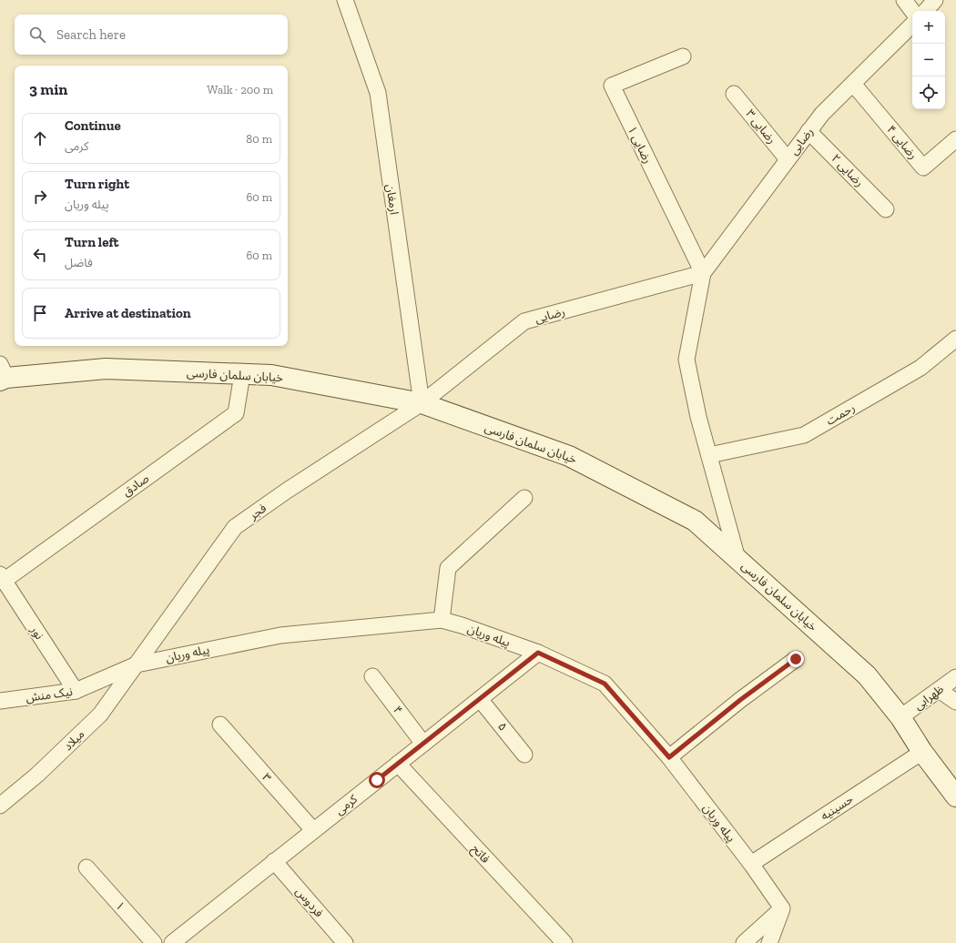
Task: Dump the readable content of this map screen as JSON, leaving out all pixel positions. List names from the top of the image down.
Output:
{
  "streets": {
    "main road": ["خیابان سلمان فارسی"],
    "street": [
      "رضایی ۳",
      "رضایی",
      "رضایی ۴",
      "رضایی ۱",
      "رضایی ۲",
      "ارمغان",
      "رحمت",
      "صادق",
      "فجر",
      "نور",
      "پیله وریان",
      "نیک منش",
      "ظهرابی",
      "۴",
      "۵",
      "میلاد",
      "۳",
      "کرمی",
      "حسینیه",
      "فاتح",
      "فردوس",
      "۱"
    ]
  },
  "crossings": [
    ["رضایی ۳", "رضایی"],
    ["رضایی", "رضایی ۴"],
    ["رضایی", "رضایی ۱"],
    ["رضایی", "رضایی ۲"],
    ["رضایی", "ارمغان"],
    ["رضایی", "خیابان سلمان فارسی"],
    ["رضایی", "رحمت"],
    ["رضایی", "فجر"],
    ["ارمغان", "خیابان سلمان فارسی"],
    ["ارمغان", "فجر"],
    ["خیابان سلمان فارسی", "صادق"],
    ["خیابان سلمان فارسی", "فجر"],
    ["خیابان سلمان فارسی", "ظهرابی"],
    ["خیابان سلمان فارسی", "حسینیه"],
    ["صادق", "نور"],
    ["فجر", "پیله وریان"],
    ["فجر", "نیک منش"],
    ["فجر", "میلاد"],
    ["نور", "نیک منش"],
    ["پیله وریان", "نیک منش"],
    ["پیله وریان", "میلاد"],
    ["پیله وریان", "کرمی"],
    ["پیله وریان", "حسینیه"],
    ["نیک منش", "میلاد"],
    ["۴", "کرمی"],
    ["۵", "کرمی"],
    ["۳", "کرمی"],
    ["کرمی", "فاتح"],
    ["کرمی", "فردوس"]
  ],
  "page": {
    "map_buttons": ["+", "−"],
    "search": "Search here",
    "heading": ["3 min", "Walk · 200 m"],
    "list": [
      ["Continue", "کرمی", "80 m"],
      ["Turn right", "پیله وریان", "60 m"],
      ["Turn left", "فاضل", "60 m"],
      "Arrive at destination"
    ]
  }
}
